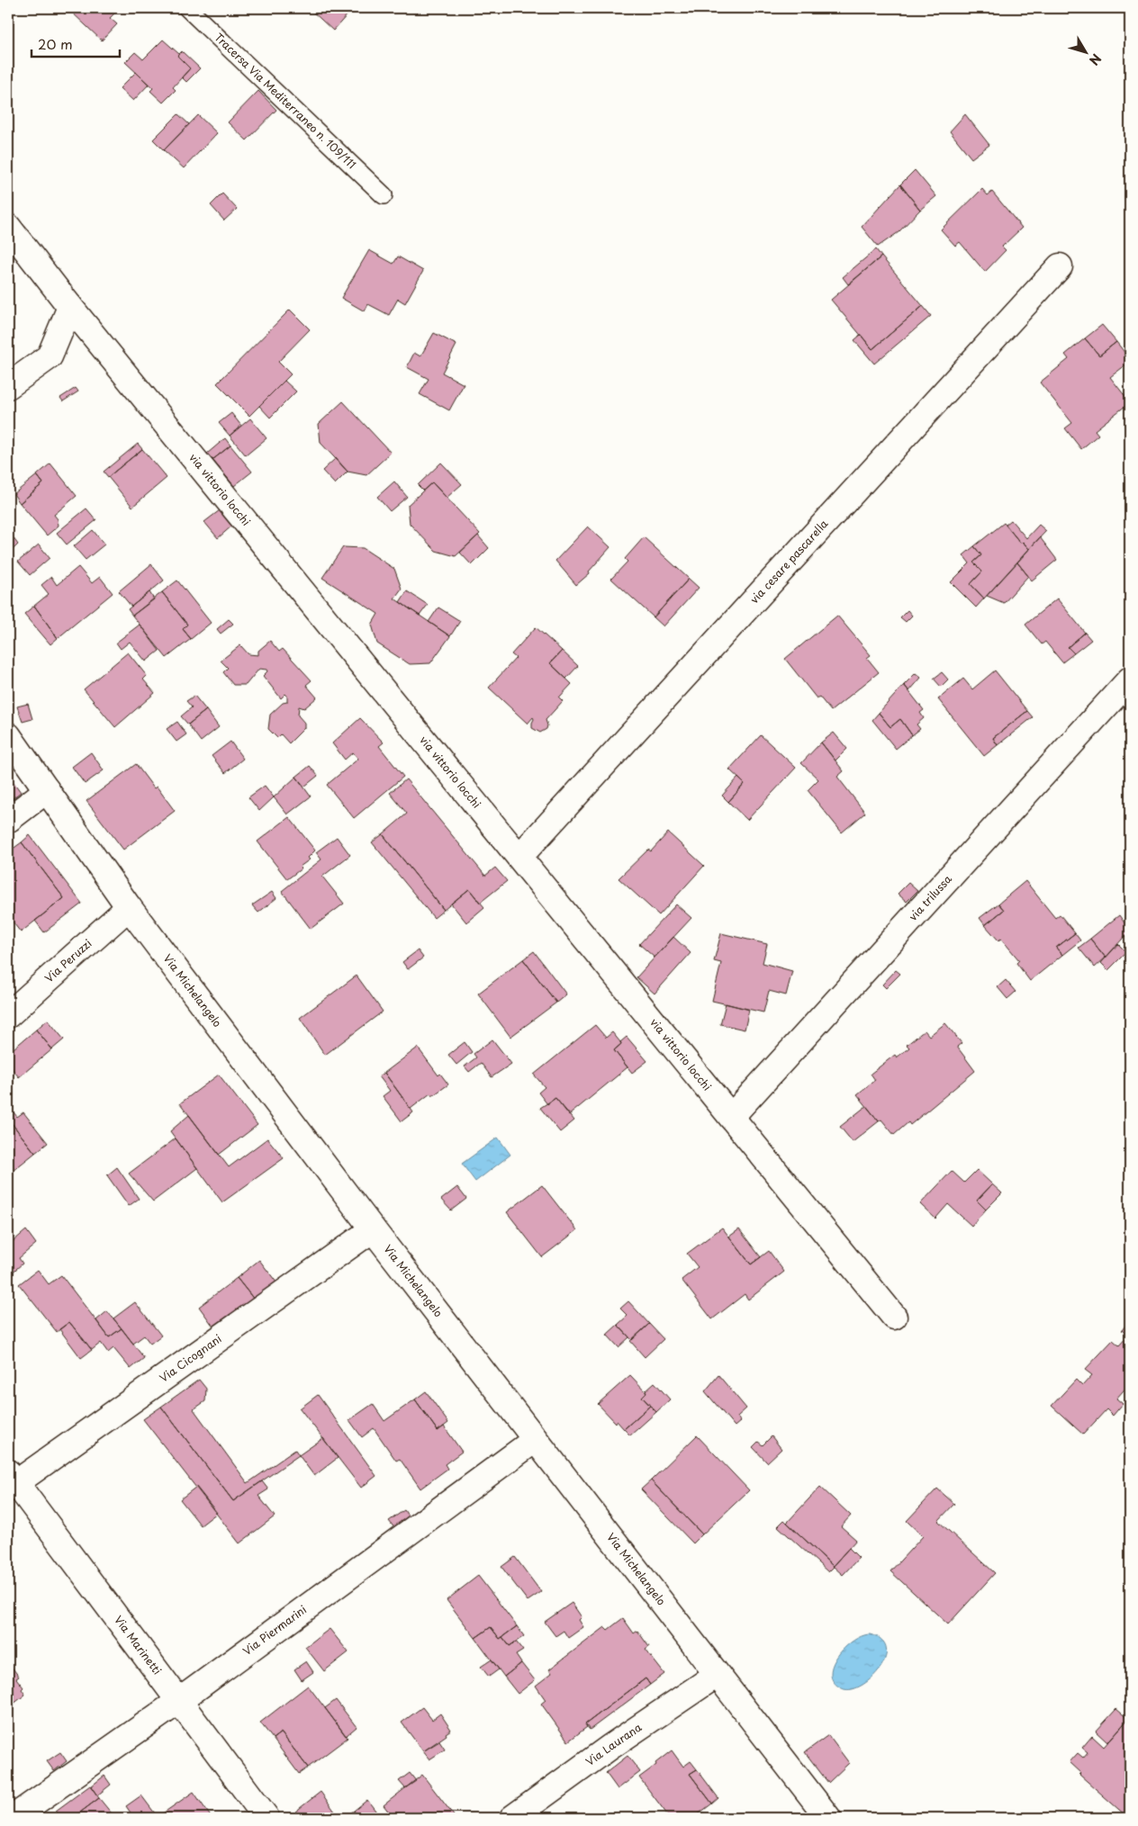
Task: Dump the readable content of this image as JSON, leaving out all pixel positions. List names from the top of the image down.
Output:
{
  "streets": {
    "street": [
      "via vittorio locchi",
      "via cesare pascarella",
      "via trilussa",
      "Via Peruzzi",
      "Via Michelangelo",
      "Via Cicognani",
      "Via Piermarini",
      "Via Marinetti",
      "Via Laurana"
    ],
    "lane": ["Tracersa Via Mediterraneo n. 109/111"]
  },
  "crossings": [
    ["via vittorio locchi", "via cesare pascarella"],
    ["via vittorio locchi", "via trilussa"],
    ["Via Peruzzi", "Via Michelangelo"],
    ["Via Michelangelo", "Via Cicognani"],
    ["Via Michelangelo", "Via Piermarini"],
    ["Via Michelangelo", "Via Laurana"],
    ["Via Cicognani", "Via Marinetti"],
    ["Via Piermarini", "Via Marinetti"]
  ],
  "scale_bar": "20 m",
  "north": "bottom right"
}
